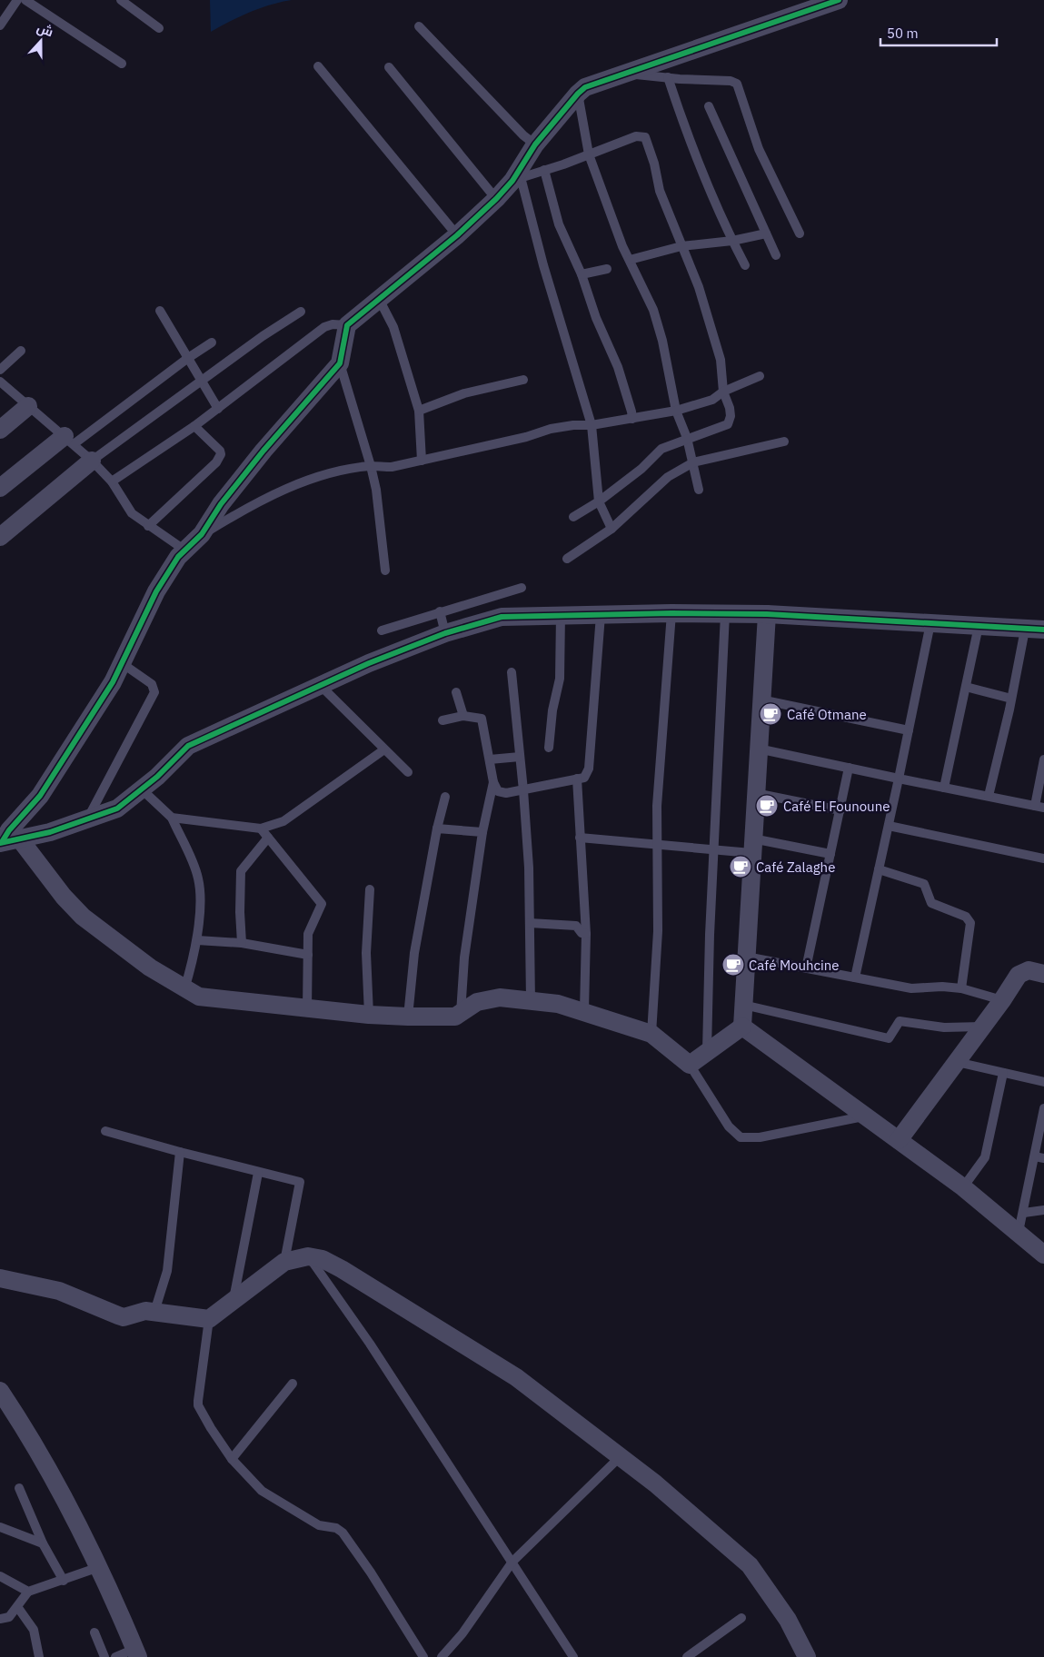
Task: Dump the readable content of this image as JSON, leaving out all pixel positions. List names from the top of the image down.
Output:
{
  "places": {
    "cafe": [
      "Café Otmane",
      "Café El Founoune",
      "Café Zalaghe",
      "Café Mouhcine"
    ]
  },
  "scale_bar": "50 m",
  "north": "top"
}
